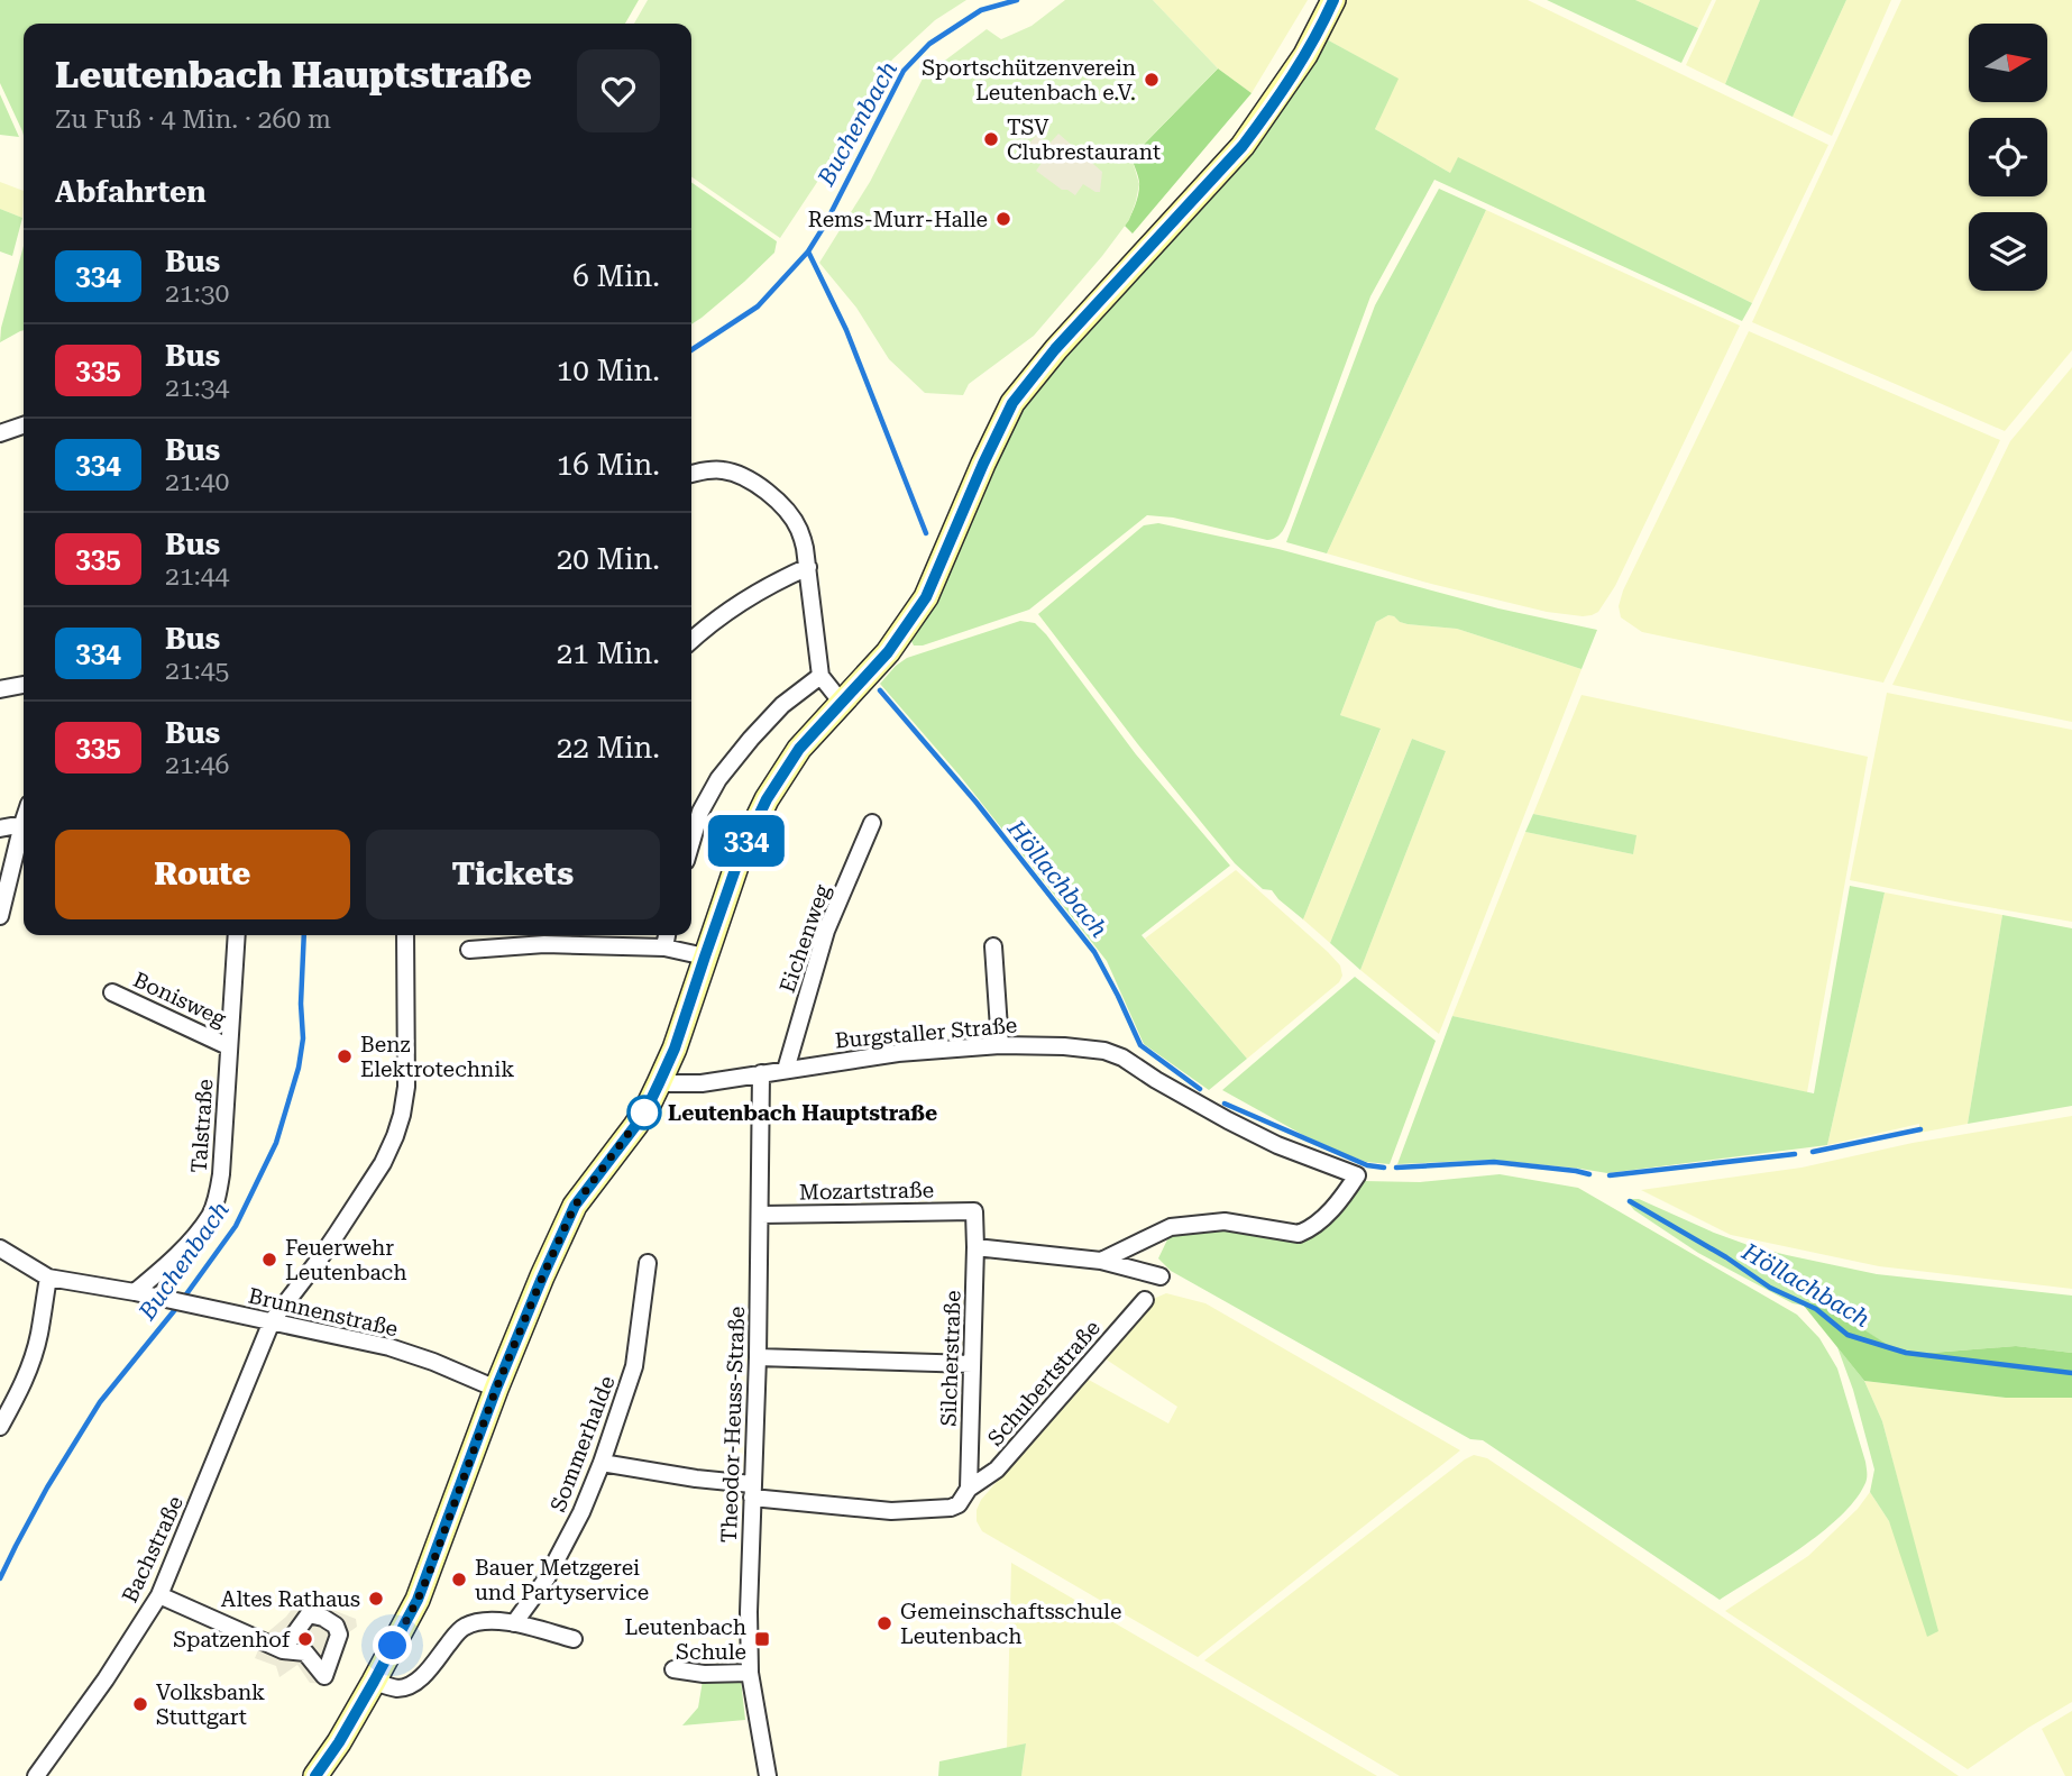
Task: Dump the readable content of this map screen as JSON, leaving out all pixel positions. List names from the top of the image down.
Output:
{
  "streets": {
    "street": [
      "Eichenweg",
      "Bonisweg",
      "Burgstaller Straße",
      "Talstraße",
      "Mozartstraße",
      "Brunnenstraße",
      "Silcherstraße",
      "Schubertstraße",
      "Theodor-Heuss-Straße",
      "Sommerhalde",
      "Bachstraße"
    ]
  },
  "crossings": [
    ["Eichenweg", "Burgstaller Straße"],
    ["Bonisweg", "Talstraße"],
    ["Burgstaller Straße", "Theodor-Heuss-Straße"],
    ["Talstraße", "Brunnenstraße"],
    ["Mozartstraße", "Silcherstraße"],
    ["Mozartstraße", "Theodor-Heuss-Straße"],
    ["Brunnenstraße", "Bachstraße"],
    ["Silcherstraße", "Schubertstraße"],
    ["Silcherstraße", "Theodor-Heuss-Straße"]
  ],
  "water": ["Buchenbach", "Höllachbach"],
  "places": {
    "other": [
      "Sportschützenverein Leutenbach e.V.",
      "TSV Clubrestaurant",
      "Rems-Murr-Halle",
      "Benz Elektrotechnik",
      "Leutenbach Hauptstraße",
      "Feuerwehr Leutenbach",
      "Bauer Metzgerei und Partyservice",
      "Altes Rathaus",
      "Gemeinschaftsschule Leutenbach",
      "Spatzenhof",
      "Volksbank Stuttgart"
    ],
    "transit": ["Leutenbach Schule"]
  },
  "lines": ["bus line 334"],
  "north": "right",
  "page": {
    "on_map": "334",
    "heading": [
      ["Leutenbach Hauptstraße", "Zu Fuß · 4 Min. · 260 m"],
      "Abfahrten"
    ],
    "list": [
      {
        "mark": "334",
        "name": "Bus",
        "note": "21:30",
        "value": "6 Min."
      },
      {
        "mark": "335",
        "name": "Bus",
        "note": "21:34",
        "value": "10 Min."
      },
      {
        "mark": "334",
        "name": "Bus",
        "note": "21:40",
        "value": "16 Min."
      },
      {
        "mark": "335",
        "name": "Bus",
        "note": "21:44",
        "value": "20 Min."
      },
      {
        "mark": "334",
        "name": "Bus",
        "note": "21:45",
        "value": "21 Min."
      },
      {
        "mark": "335",
        "name": "Bus",
        "note": "21:46",
        "value": "22 Min."
      }
    ],
    "buttons": ["Route", "Tickets"]
  }
}
